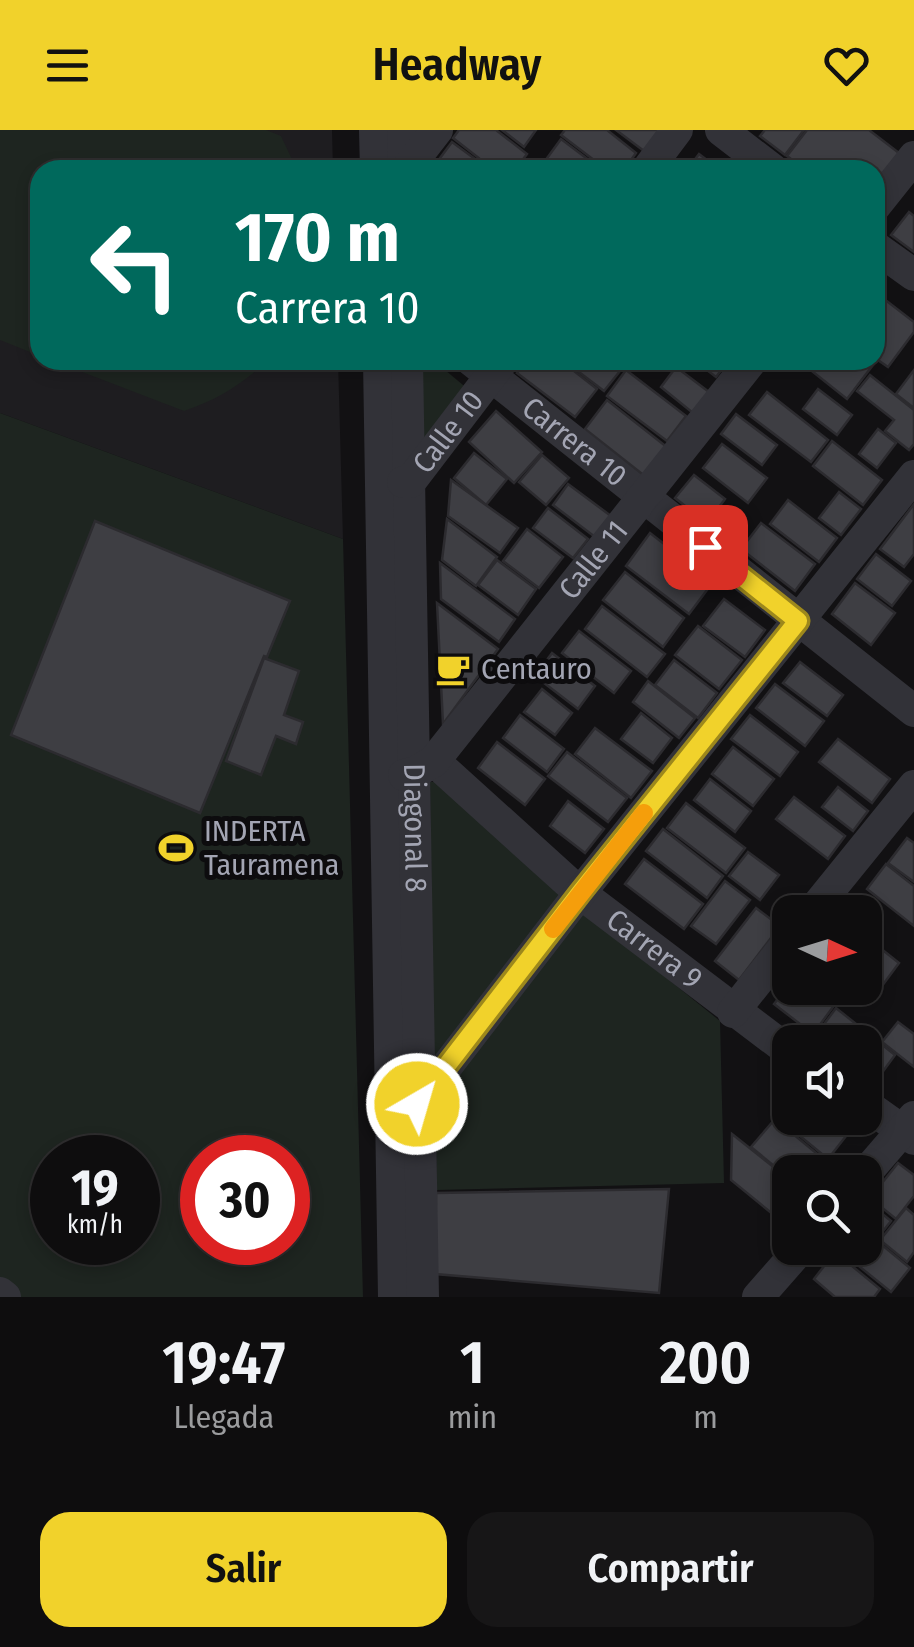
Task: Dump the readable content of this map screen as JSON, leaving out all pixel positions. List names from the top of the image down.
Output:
{
  "streets": {
    "street": [
      "Calle 10",
      "Carrera 10",
      "Calle 11",
      "Diagonal 8",
      "Carrera 9"
    ]
  },
  "crossings": [
    ["Calle 10", "Diagonal 8"],
    ["Carrera 10", "Calle 11"],
    ["Calle 11", "Diagonal 8"],
    ["Calle 11", "Carrera 9"],
    ["Diagonal 8", "Carrera 9"]
  ],
  "places": {
    "cafe": ["Centauro"],
    "sports": ["INDERTA Tauramena"]
  },
  "north": "right",
  "page": {
    "header": "Headway",
    "turn": ["170 m", "Carrera 10"],
    "speed": "19 km/h",
    "limit": "30",
    "eta": [
      "19:47",
      "Llegada",
      "1",
      "min",
      "200",
      "m"
    ],
    "buttons": ["Salir", "Compartir"]
  }
}
